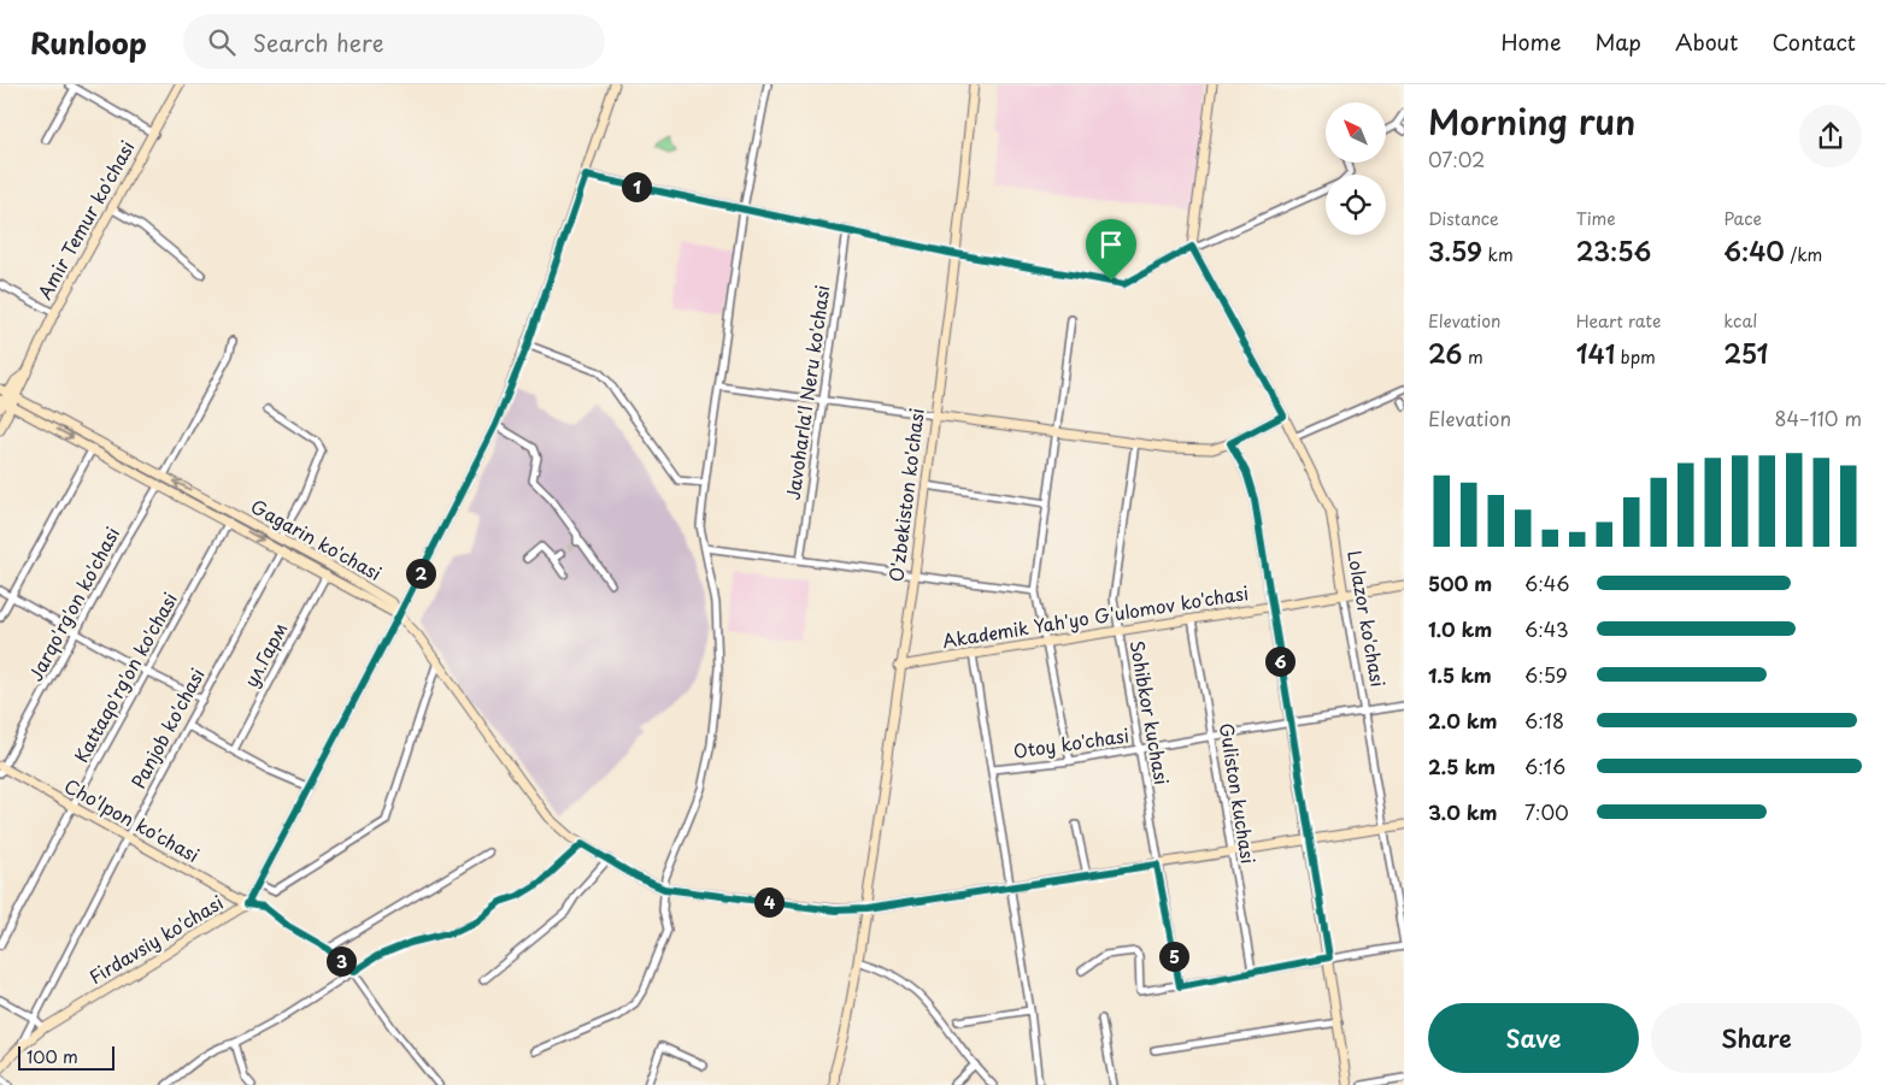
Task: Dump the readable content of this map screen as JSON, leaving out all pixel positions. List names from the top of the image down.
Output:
{
  "streets": {
    "main road": [
      "Amir Temur ko'chasi",
      "O'zbekiston ko'chasi",
      "Gagarin ko'chasi",
      "Akademik Yah'yo G'ulomov ko'chasi",
      "Lolazor ko'chasi",
      "Cho'lpon ko'chasi",
      "Firdavsiy ko'chasi"
    ],
    "street": [
      "Javoharla'l Neru ko'chasi",
      "Jarqo'rg'on ko'chasi",
      "ул.Гарм",
      "Kattaqo'rg'on ko'chasi",
      "Sohibkor kuchasi",
      "Panjob ko'chasi",
      "Otoy ko'chasi",
      "Guliston kuchasi"
    ]
  },
  "crossings": [
    ["Amir Temur ko'chasi", "Gagarin ko'chasi"],
    ["O'zbekiston ko'chasi", "Akademik Yah'yo G'ulomov ko'chasi"],
    ["Gagarin ko'chasi", "Jarqo'rg'on ko'chasi"],
    ["Gagarin ko'chasi", "ул.Гарм"],
    ["Gagarin ko'chasi", "Kattaqo'rg'on ko'chasi"],
    ["Gagarin ko'chasi", "Panjob ko'chasi"],
    ["Gagarin ko'chasi", "Firdavsiy ko'chasi"],
    ["Jarqo'rg'on ko'chasi", "Cho'lpon ko'chasi"],
    ["Akademik Yah'yo G'ulomov ko'chasi", "Lolazor ko'chasi"],
    ["Akademik Yah'yo G'ulomov ko'chasi", "Sohibkor kuchasi"],
    ["Akademik Yah'yo G'ulomov ko'chasi", "Guliston kuchasi"],
    ["Lolazor ko'chasi", "Otoy ko'chasi"],
    ["Kattaqo'rg'on ko'chasi", "Cho'lpon ko'chasi"],
    ["Sohibkor kuchasi", "Otoy ko'chasi"],
    ["Panjob ko'chasi", "Cho'lpon ko'chasi"],
    ["Panjob ko'chasi", "Firdavsiy ko'chasi"],
    ["Otoy ko'chasi", "Guliston kuchasi"],
    ["Cho'lpon ko'chasi", "Firdavsiy ko'chasi"]
  ],
  "scale_bar": "100 m",
  "north": "top left",
  "page": {
    "header": "Runloop",
    "search": "Search here",
    "nav": [
      "Home",
      "Map",
      "About",
      "Contact"
    ],
    "heading": ["Morning run", "07:02"],
    "pins": [
      "1",
      "2",
      "6",
      "4",
      "5",
      "3"
    ],
    "stats": [
      ["Distance", "3.59 km"],
      ["Time", "23:56"],
      ["Pace", "6:40 /km"],
      ["Elevation", "26 m"],
      ["Heart rate", "141 bpm"],
      ["kcal", "251"]
    ],
    "chart": ["Elevation", "84–110 m"],
    "list": [
      {
        "name": "500 m",
        "note": "6:46"
      },
      {
        "name": "1.0 km",
        "note": "6:43"
      },
      {
        "name": "1.5 km",
        "note": "6:59"
      },
      {
        "name": "2.0 km",
        "note": "6:18"
      },
      {
        "name": "2.5 km",
        "note": "6:16"
      },
      {
        "name": "3.0 km",
        "note": "7:00"
      }
    ],
    "buttons": ["Save", "Share"],
    "scale": "100 m"
  }
}
